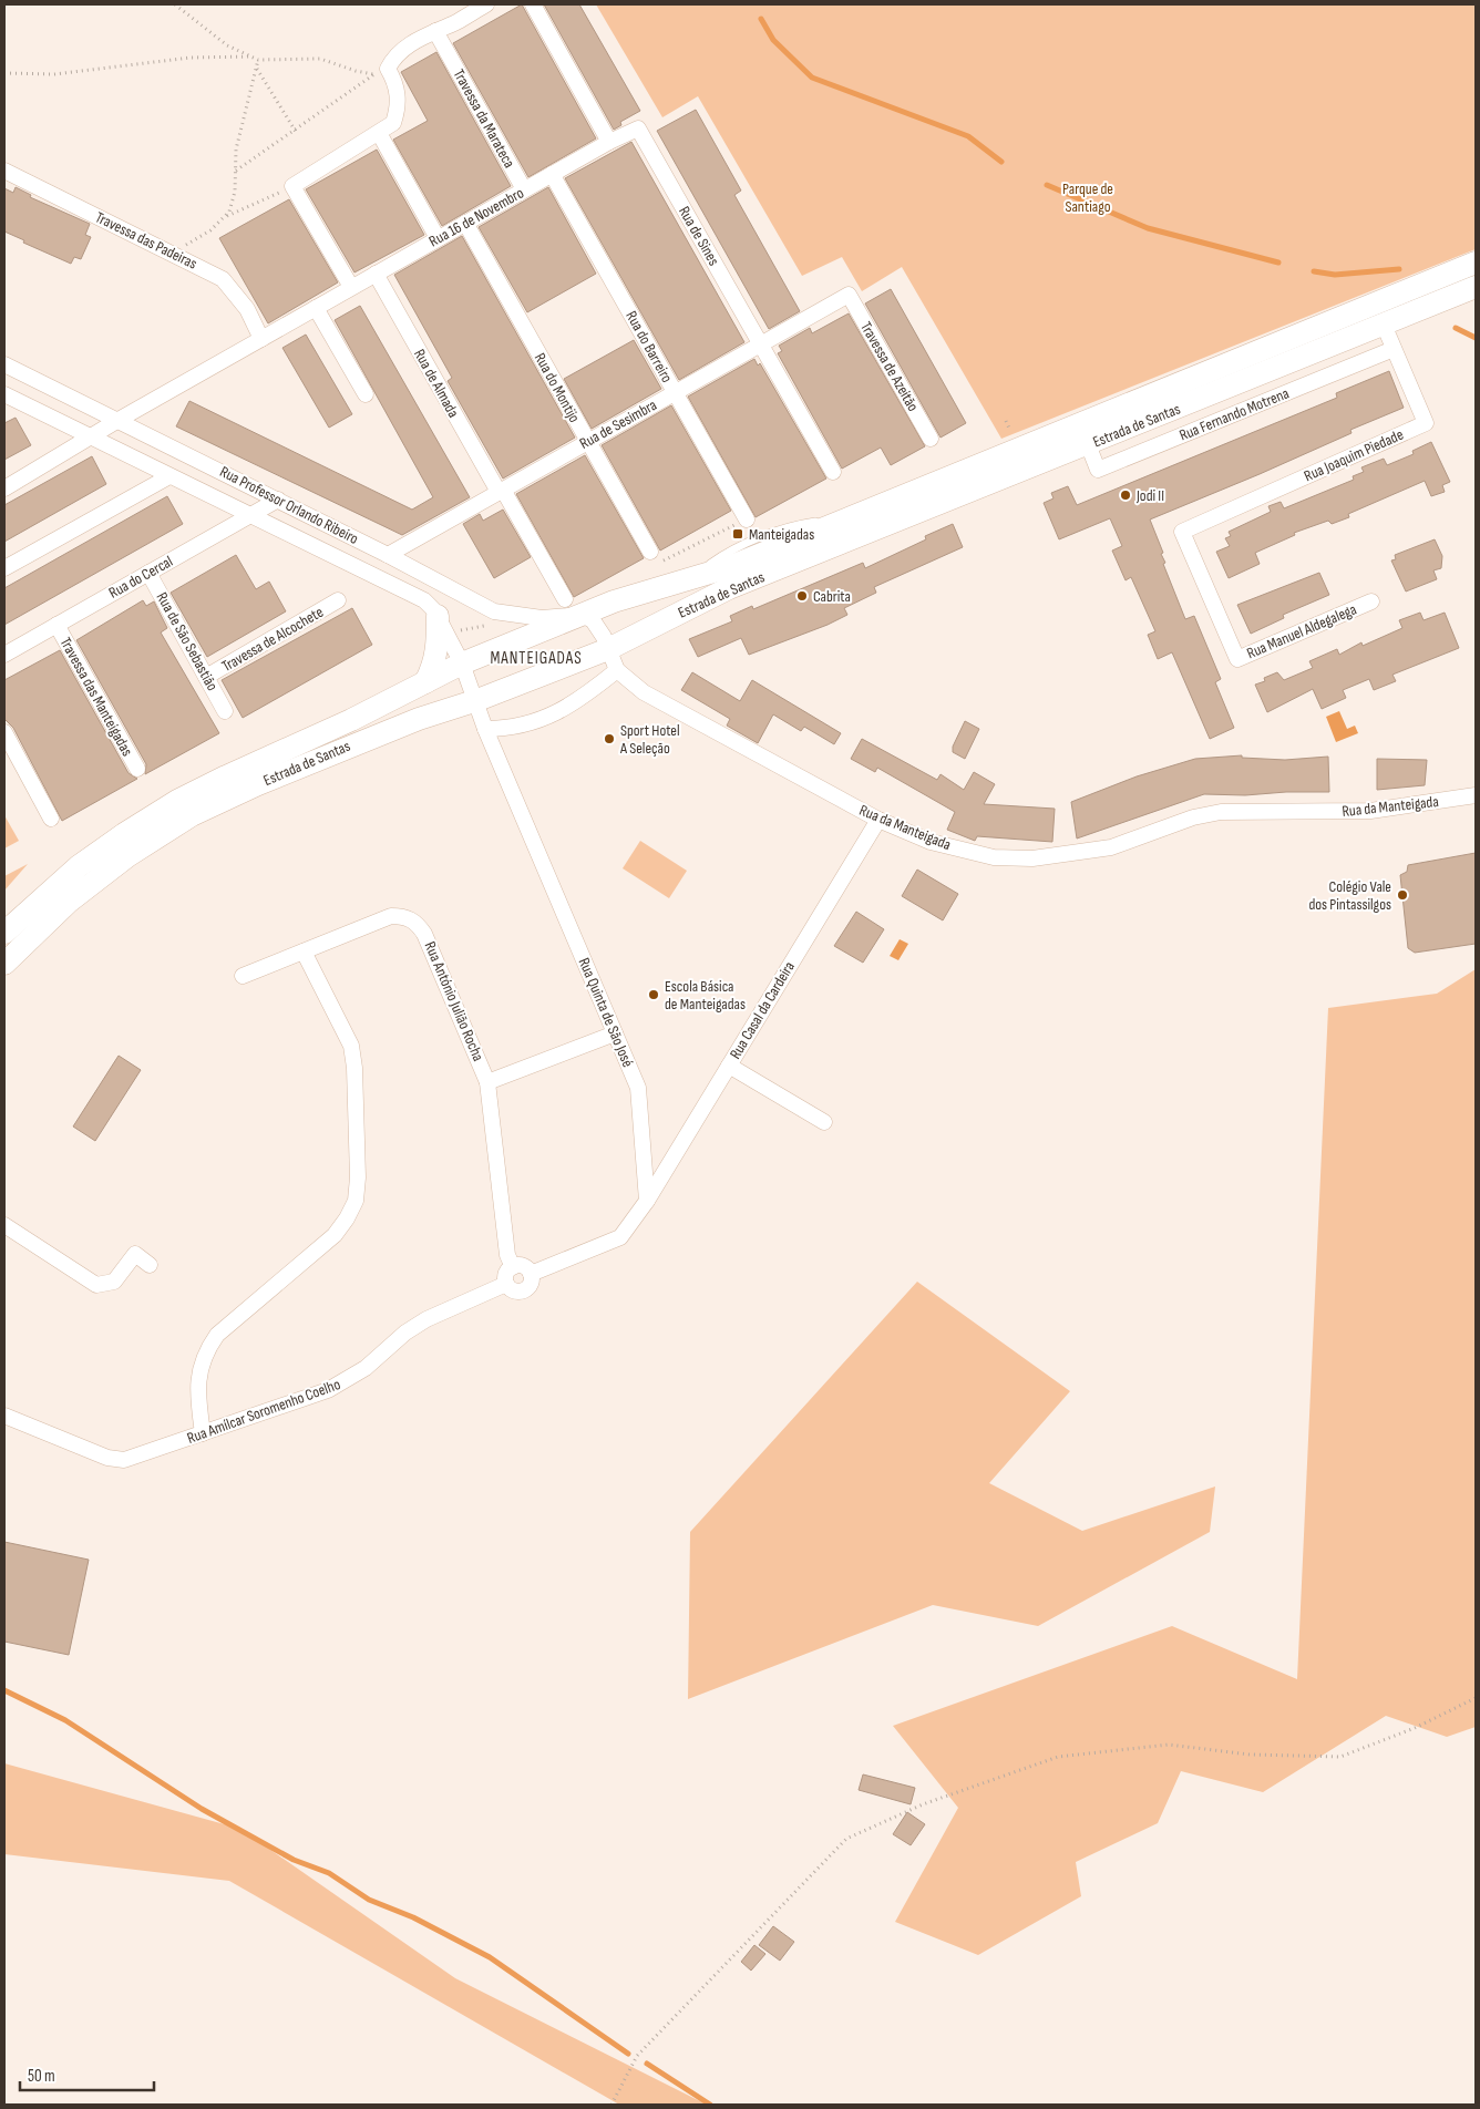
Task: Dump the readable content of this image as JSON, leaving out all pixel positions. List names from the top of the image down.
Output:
{
  "streets": {
    "main road": ["Estrada de Santas"],
    "street": [
      "Travessa da Marateca",
      "Rua 16 de Novembro",
      "Rua de Sines",
      "Travessa das Padeiras",
      "Rua do Barreiro",
      "Travessa de Azeitão",
      "Rua de Almada",
      "Rua do Montijo",
      "Rua Fernando Motrena",
      "Rua de Sesimbra",
      "Rua Joaquim Piedade",
      "Rua Professor Orlando Ribeiro",
      "Rua do Cercal",
      "Rua Manuel Aldegalega",
      "Travessa de Alcochete",
      "Rua de São Sebastião",
      "Travessa das Manteigadas",
      "Rua da Manteigada",
      "Rua António Julião Rocha",
      "Rua Casal da Cardeira",
      "Rua Quinta de São José",
      "Rua Amílcar Soromenho Coelho"
    ]
  },
  "crossings": [
    ["Travessa da Marateca", "Rua 16 de Novembro"],
    ["Rua 16 de Novembro", "Rua de Sines"],
    ["Rua 16 de Novembro", "Travessa das Padeiras"],
    ["Rua 16 de Novembro", "Rua do Barreiro"],
    ["Rua 16 de Novembro", "Rua de Almada"],
    ["Rua 16 de Novembro", "Rua do Montijo"],
    ["Rua 16 de Novembro", "Rua Professor Orlando Ribeiro"],
    ["Rua de Sines", "Rua de Sesimbra"],
    ["Rua do Barreiro", "Rua de Sesimbra"],
    ["Travessa de Azeitão", "Rua de Sesimbra"],
    ["Rua de Almada", "Rua de Sesimbra"],
    ["Rua do Montijo", "Rua de Sesimbra"],
    ["Rua Fernando Motrena", "Estrada de Santas"],
    ["Rua Fernando Motrena", "Rua Joaquim Piedade"],
    ["Rua de Sesimbra", "Rua Professor Orlando Ribeiro"],
    ["Estrada de Santas", "Rua Joaquim Piedade"],
    ["Estrada de Santas", "Rua Professor Orlando Ribeiro"],
    ["Estrada de Santas", "Rua da Manteigada"],
    ["Estrada de Santas", "Rua Quinta de São José"],
    ["Rua Joaquim Piedade", "Rua Manuel Aldegalega"],
    ["Rua Professor Orlando Ribeiro", "Rua do Cercal"],
    ["Rua Professor Orlando Ribeiro", "Rua da Manteigada"],
    ["Rua Professor Orlando Ribeiro", "Rua Quinta de São José"],
    ["Rua do Cercal", "Rua de São Sebastião"],
    ["Rua do Cercal", "Travessa das Manteigadas"],
    ["Travessa de Alcochete", "Rua de São Sebastião"],
    ["Rua da Manteigada", "Rua Casal da Cardeira"],
    ["Rua António Julião Rocha", "Rua Amílcar Soromenho Coelho"],
    ["Rua Casal da Cardeira", "Rua Quinta de São José"]
  ],
  "districts": ["MANTEIGADAS"],
  "parks": ["Parque de Santiago"],
  "places": {
    "other": [
      "Jodi II",
      "Cabrita",
      "Sport Hotel A Seleção",
      "Colégio Vale dos Pintassilgos",
      "Escola Básica de Manteigadas"
    ],
    "transit": ["Manteigadas"]
  },
  "scale_bar": "50 m"
}
